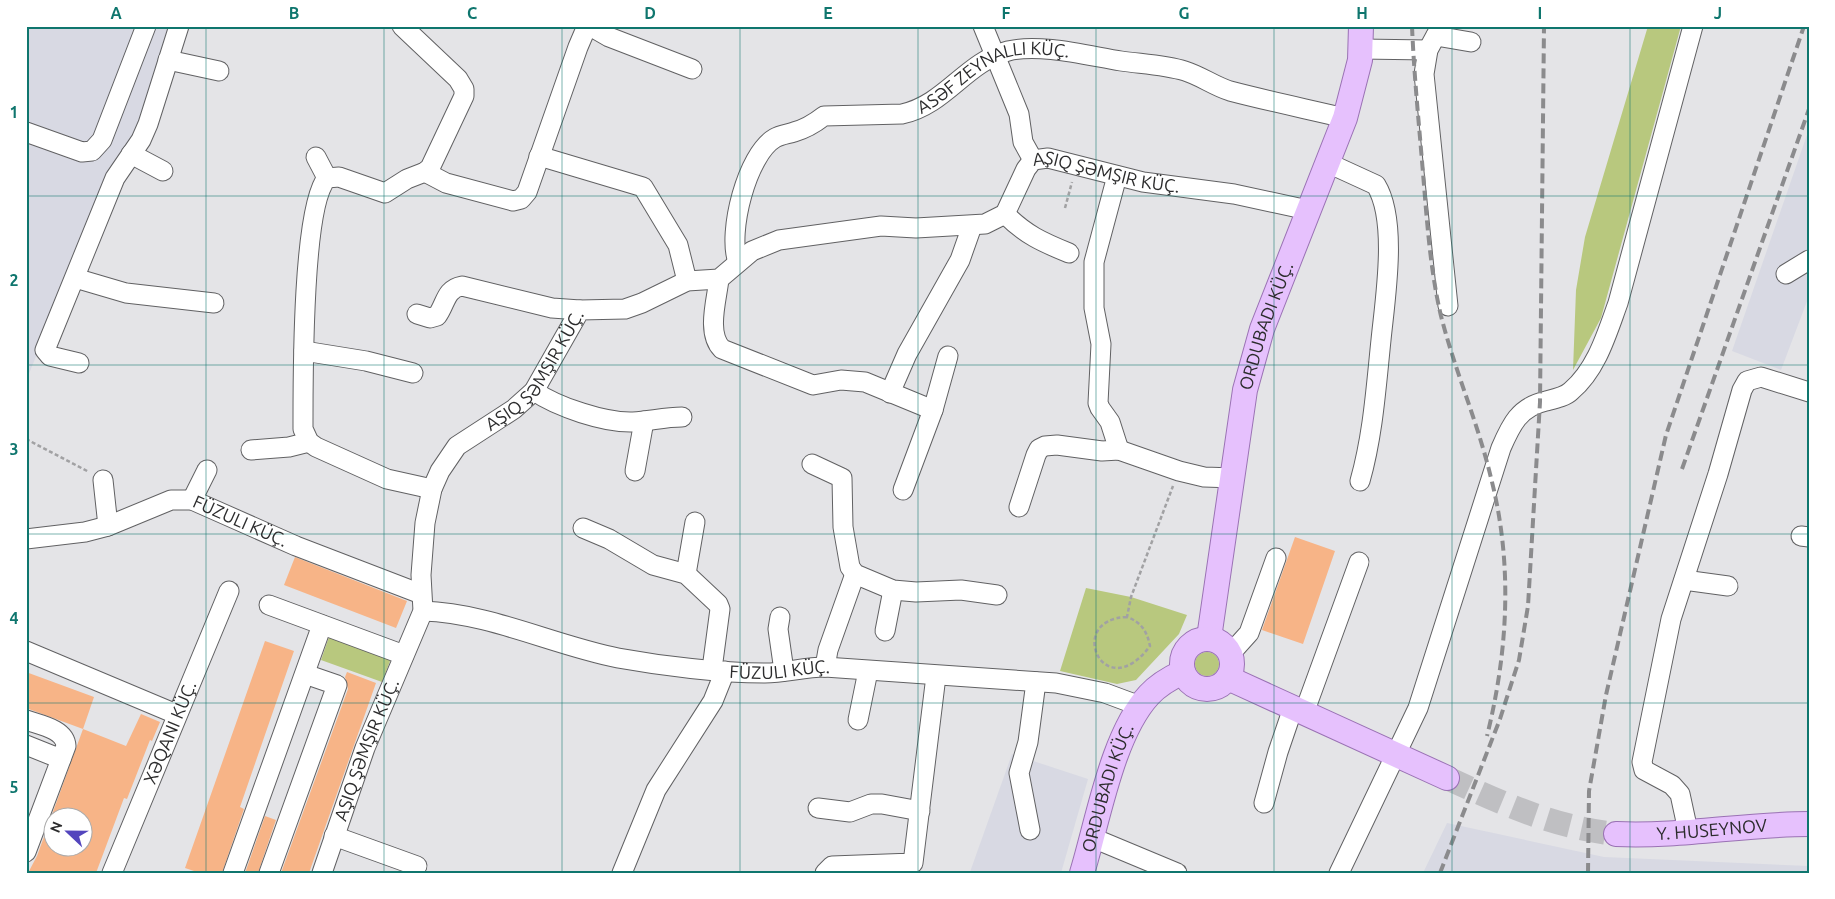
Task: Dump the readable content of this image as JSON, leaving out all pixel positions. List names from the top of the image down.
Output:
{
  "streets": {
    "main road": ["ORDUBADI KÜÇ.", "Y. HUSEYNOV"],
    "street": ["FÜZULI KÜÇ.", "XƏQANI KÜÇ."]
  },
  "crossings": [
    ["ORDUBADI KÜÇ.", "FÜZULI KÜÇ."]
  ],
  "north": "left",
  "grid": {
    "columns": [
      "A",
      "B",
      "C",
      "D",
      "E",
      "F",
      "G",
      "H",
      "I",
      "J"
    ],
    "rows": [
      "1",
      "2",
      "3",
      "4",
      "5"
    ]
  }
}
